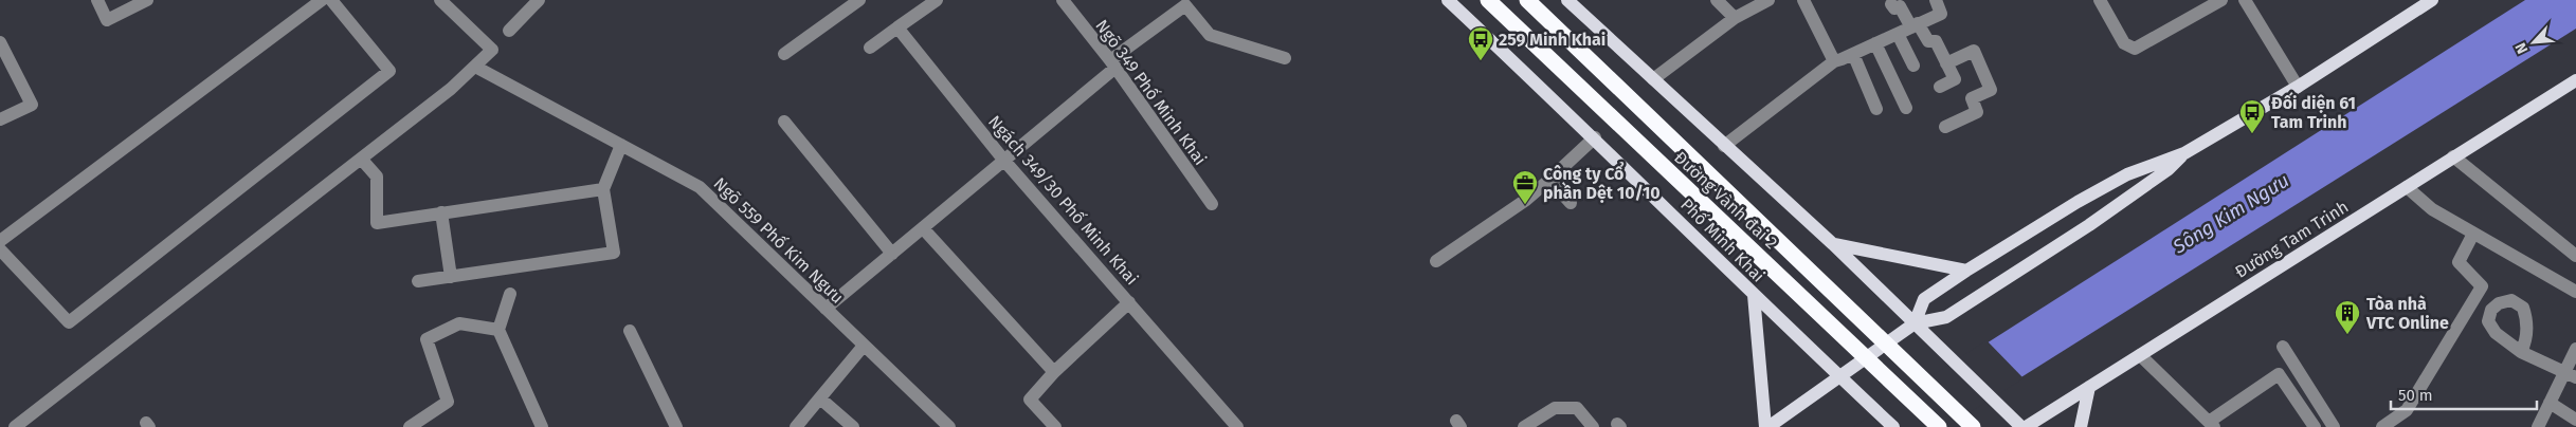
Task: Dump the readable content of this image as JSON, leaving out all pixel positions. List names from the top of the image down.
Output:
{
  "streets": {
    "highway": ["Đường Vành đai 2"],
    "main road": ["Đường Tam Trinh", "Phố Minh Khai"],
    "street": ["Ngõ 349 Phố Minh Khai", "Ngách 349/30 Phố Minh Khai", "Ngõ 559 Phố Kim Ngưu"]
  },
  "water": ["Sông Kim Ngưu"],
  "places": {
    "bus stop": ["259 Minh Khai", "Đối diện 61 Tam Trinh"],
    "office": ["Công ty Cổ phần Dệt 10/10"],
    "building": ["Tòa nhà VTC Online"]
  },
  "scale_bar": "50 m",
  "north": "bottom left"
}
